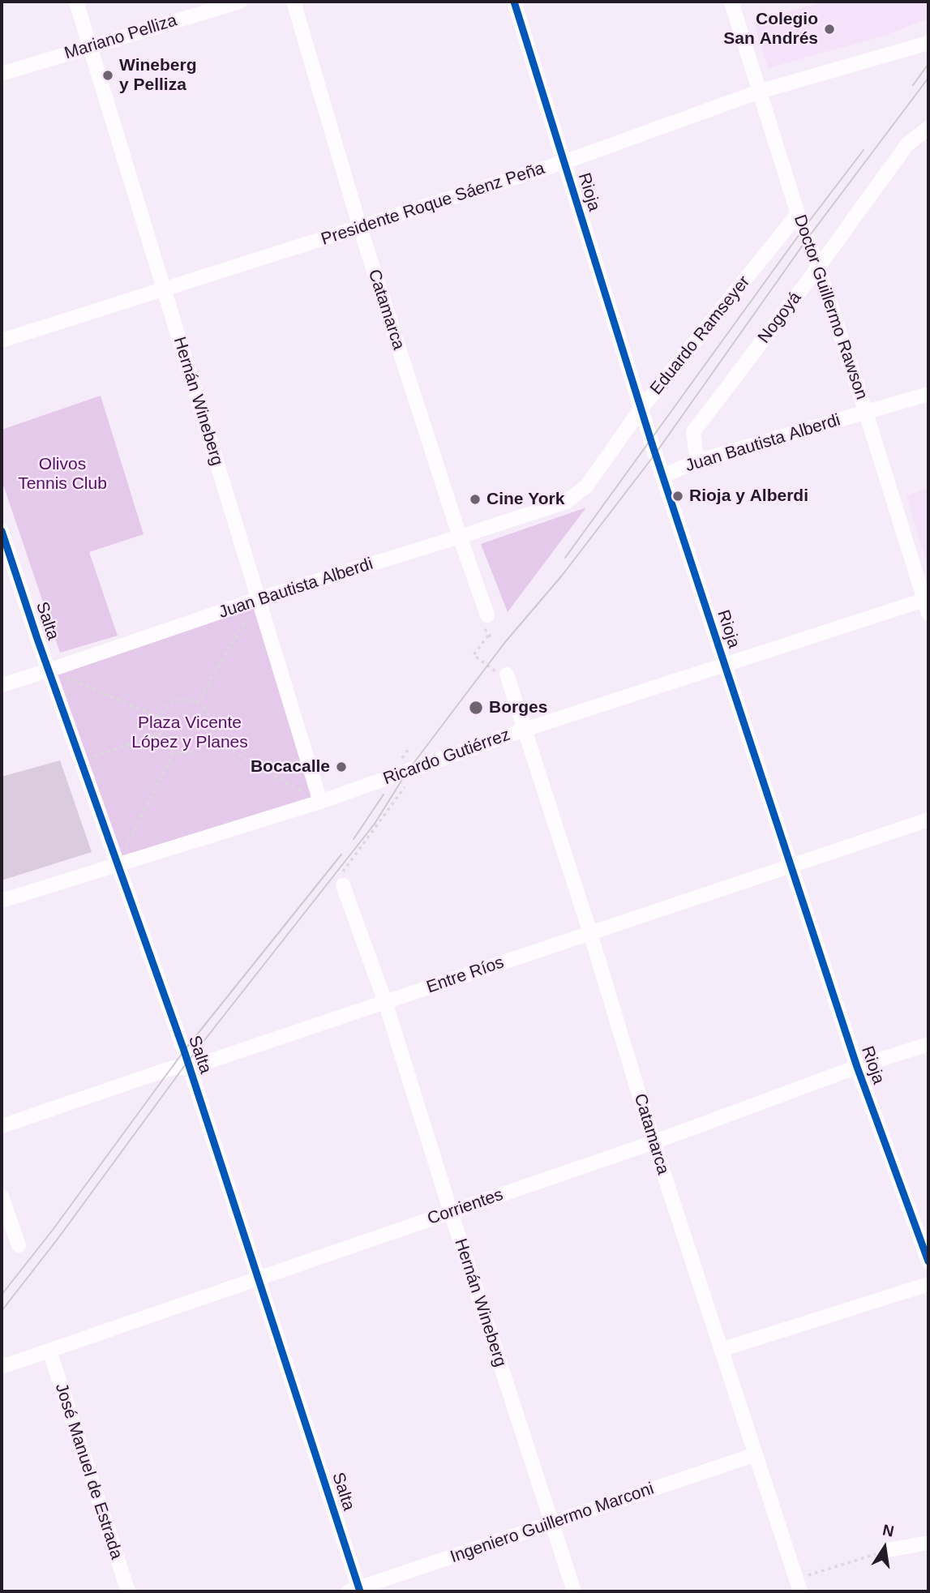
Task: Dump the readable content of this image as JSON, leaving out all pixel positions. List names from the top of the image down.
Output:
{
  "streets": {
    "street": [
      "Mariano Pelliza",
      "Rioja",
      "Presidente Roque Sáenz Peña",
      "Doctor Guillermo Rawson",
      "Catamarca",
      "Nogoyá",
      "Eduardo Ramseyer",
      "Hernán Wineberg",
      "Juan Bautista Alberdi",
      "Salta",
      "Ricardo Gutiérrez",
      "Entre Ríos",
      "Corrientes",
      "José Manuel de Estrada",
      "Ingeniero Guillermo Marconi"
    ]
  },
  "crossings": [
    ["Mariano Pelliza", "Hernán Wineberg"],
    ["Rioja", "Presidente Roque Sáenz Peña"],
    ["Rioja", "Eduardo Ramseyer"],
    ["Rioja", "Juan Bautista Alberdi"],
    ["Rioja", "Ricardo Gutiérrez"],
    ["Rioja", "Entre Ríos"],
    ["Rioja", "Corrientes"],
    ["Presidente Roque Sáenz Peña", "Doctor Guillermo Rawson"],
    ["Presidente Roque Sáenz Peña", "Catamarca"],
    ["Presidente Roque Sáenz Peña", "Hernán Wineberg"],
    ["Doctor Guillermo Rawson", "Nogoyá"],
    ["Doctor Guillermo Rawson", "Eduardo Ramseyer"],
    ["Doctor Guillermo Rawson", "Juan Bautista Alberdi"],
    ["Doctor Guillermo Rawson", "Ricardo Gutiérrez"],
    ["Catamarca", "Juan Bautista Alberdi"],
    ["Catamarca", "Ricardo Gutiérrez"],
    ["Catamarca", "Entre Ríos"],
    ["Catamarca", "Corrientes"],
    ["Catamarca", "Ingeniero Guillermo Marconi"],
    ["Nogoyá", "Juan Bautista Alberdi"],
    ["Eduardo Ramseyer", "Juan Bautista Alberdi"],
    ["Hernán Wineberg", "Juan Bautista Alberdi"],
    ["Hernán Wineberg", "Ricardo Gutiérrez"],
    ["Hernán Wineberg", "Entre Ríos"],
    ["Hernán Wineberg", "Corrientes"],
    ["Hernán Wineberg", "Ingeniero Guillermo Marconi"],
    ["Juan Bautista Alberdi", "Salta"],
    ["Salta", "Ricardo Gutiérrez"],
    ["Salta", "Entre Ríos"],
    ["Salta", "Corrientes"],
    ["Salta", "Ingeniero Guillermo Marconi"],
    ["Corrientes", "José Manuel de Estrada"]
  ],
  "parks": ["Olivos Tennis Club", "Plaza Vicente López y Planes"],
  "places": [
    "Colegio San Andrés",
    "Wineberg y Pelliza",
    "Rioja y Alberdi",
    "Cine York",
    "Borges",
    "Bocacalle"
  ],
  "north": "top"
}
